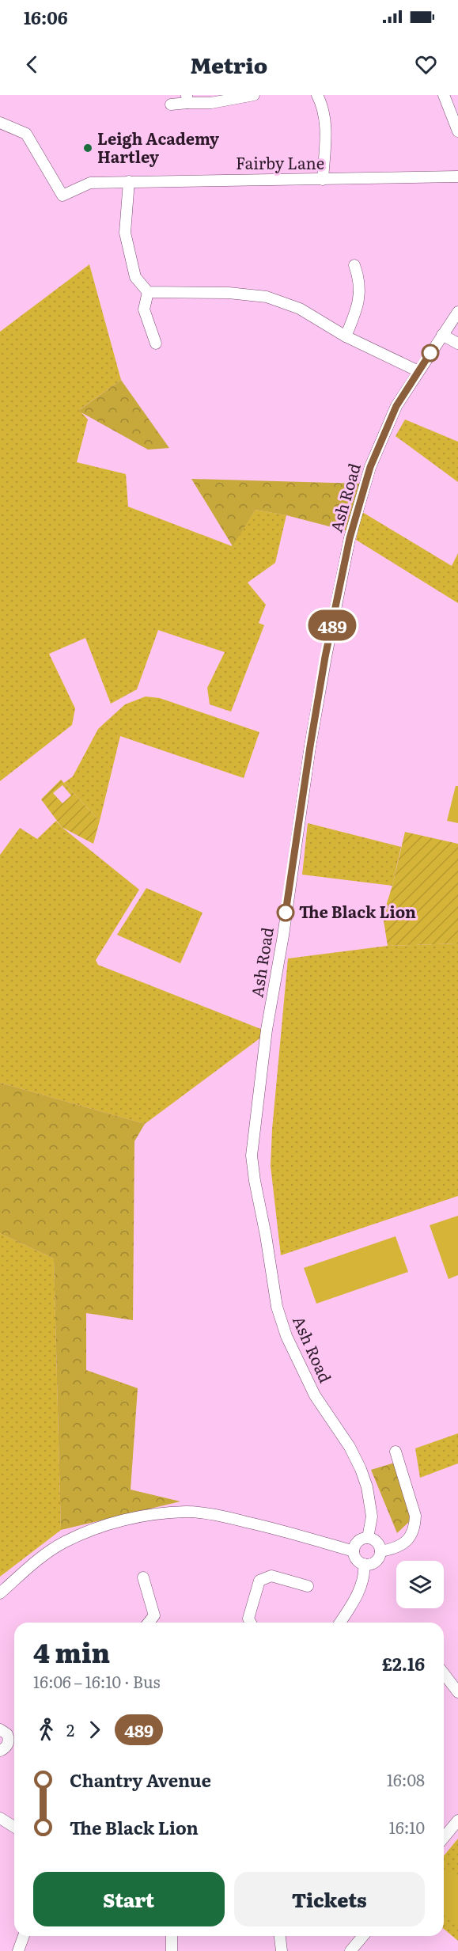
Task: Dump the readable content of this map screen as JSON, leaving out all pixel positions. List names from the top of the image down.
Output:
{
  "streets": {
    "street": ["Fairby Lane", "Ash Road"]
  },
  "places": ["Leigh Academy Hartley", "The Black Lion"],
  "lines": ["bus line 489"],
  "page": {
    "status": "16:06",
    "header": "Metrio",
    "on_map": "489",
    "heading": ["4 min", "16:06 – 16:10 · Bus", "£2.16"],
    "legs": ["2", "489"],
    "list": [
      {
        "name": "Chantry Avenue",
        "value": "16:08"
      },
      {
        "name": "The Black Lion",
        "value": "16:10"
      }
    ],
    "buttons": ["Start", "Tickets"]
  }
}
